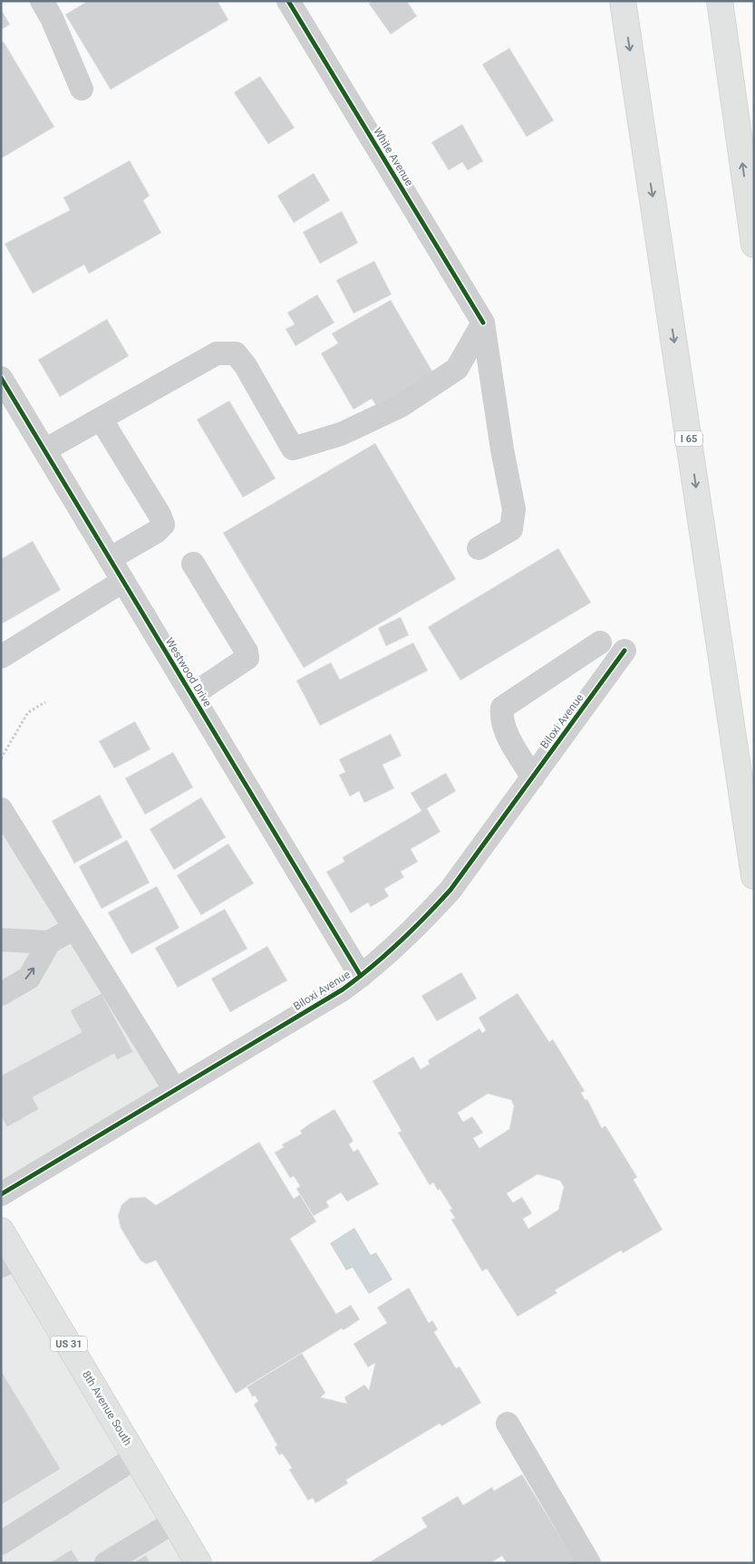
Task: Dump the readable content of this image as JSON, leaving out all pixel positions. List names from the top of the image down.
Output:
{
  "streets": {
    "main road": ["I 65", "US 31", "8th Avenue South"],
    "street": ["White Avenue", "Westwood Drive", "Biloxi Avenue"]
  },
  "crossings": [
    ["Westwood Drive", "Biloxi Avenue"]
  ]
}
